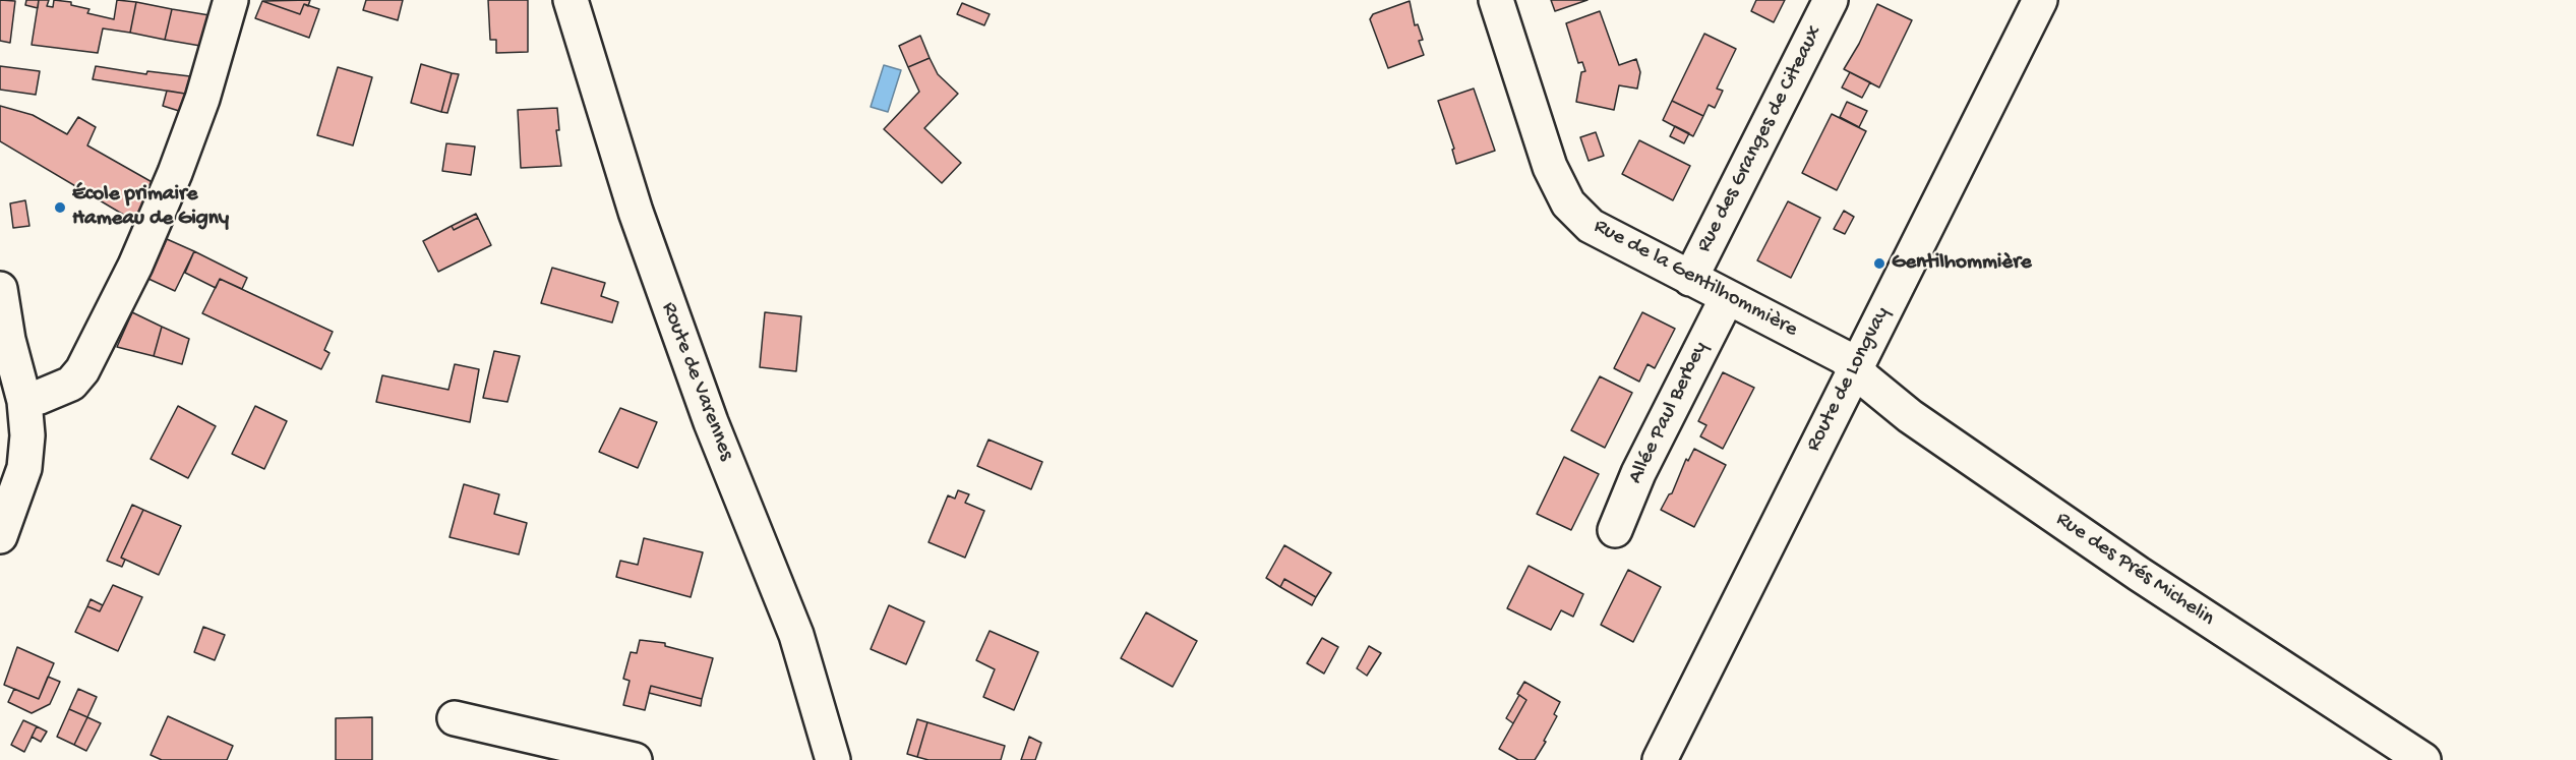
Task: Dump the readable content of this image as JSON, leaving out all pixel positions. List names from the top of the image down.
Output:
{
  "streets": {
    "street": [
      "Rue des Granges de Citeaux",
      "Rue de la Gentilhommière",
      "Route de Longvay",
      "Route de Varennes",
      "Allée Paul Berbey",
      "Rue des Prés Michelin"
    ]
  },
  "crossings": [
    ["Rue des Granges de Citeaux", "Rue de la Gentilhommière"],
    ["Rue de la Gentilhommière", "Route de Longvay"],
    ["Rue de la Gentilhommière", "Allée Paul Berbey"],
    ["Rue de la Gentilhommière", "Rue des Prés Michelin"],
    ["Route de Longvay", "Rue des Prés Michelin"]
  ],
  "places": ["École primaire Hameau de Gigny", "Gentilhommière"]
}
